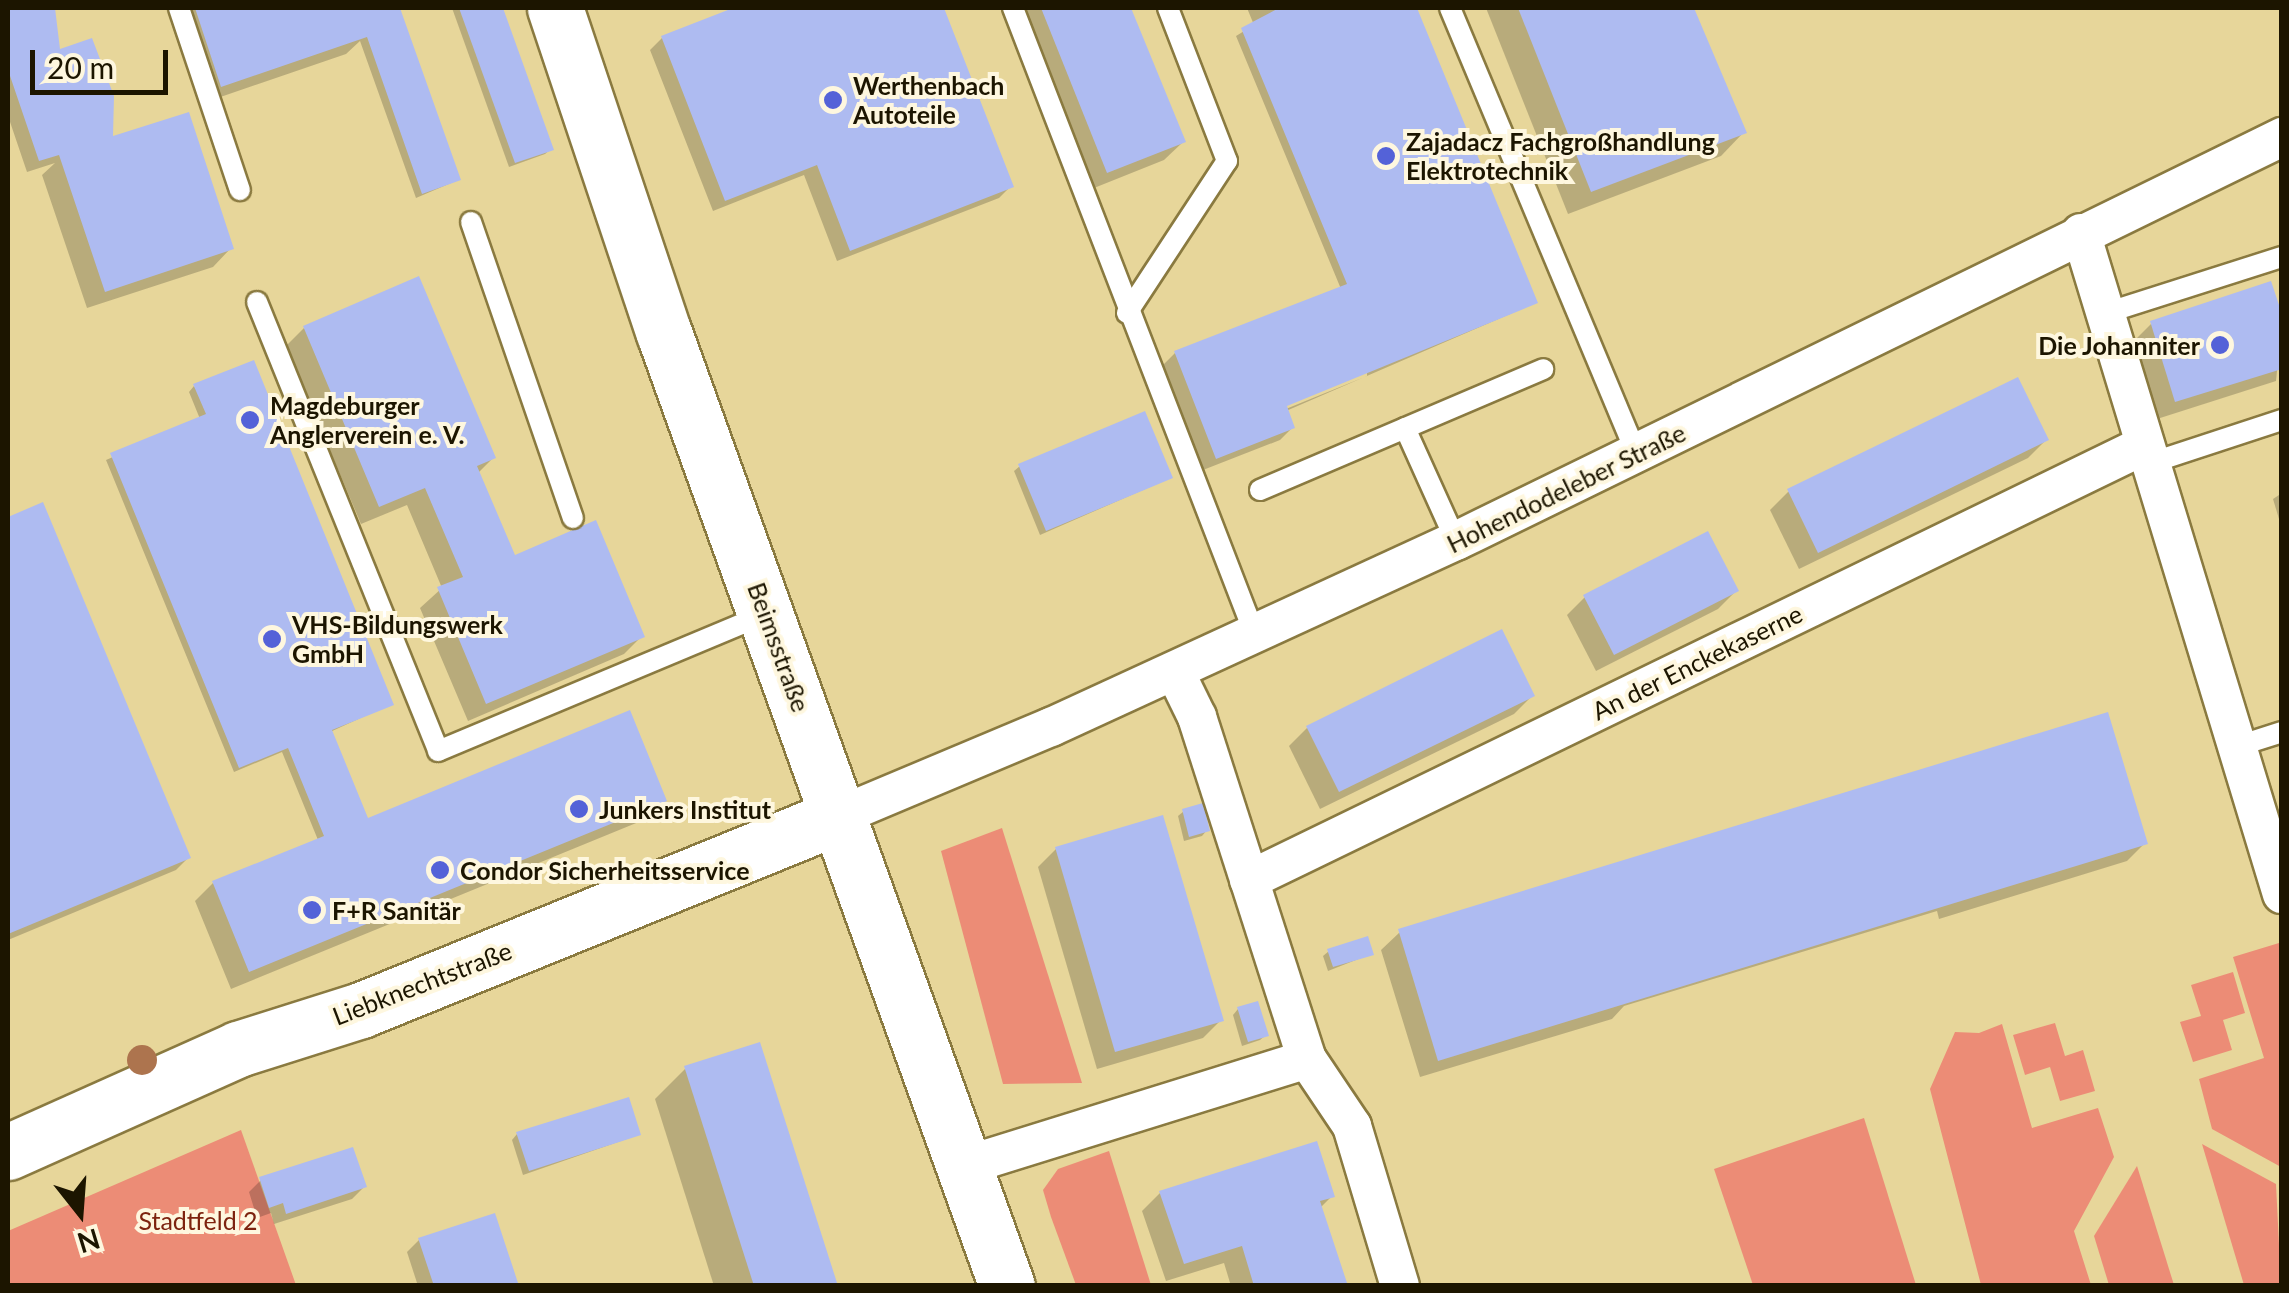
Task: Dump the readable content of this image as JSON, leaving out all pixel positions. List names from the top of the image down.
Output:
{
  "streets": {
    "street": [
      "Hohendodeleber Straße",
      "Beimsstraße",
      "An der Enckekaserne",
      "Liebknechtstraße"
    ]
  },
  "crossings": [
    ["Hohendodeleber Straße", "Beimsstraße"],
    ["Hohendodeleber Straße", "Liebknechtstraße"],
    ["Beimsstraße", "Liebknechtstraße"]
  ],
  "parks": ["Stadtfeld 2"],
  "places": [
    "Werthenbach Autoteile",
    "Zajadacz Fachgroßhandlung Elektrotechnik",
    "Die Johanniter",
    "Magdeburger Anglerverein e. V.",
    "VHS-Bildungswerk GmbH",
    "Junkers Institut",
    "Condor Sicherheitsservice",
    "F+R Sanitär"
  ],
  "scale_bar": "20 m",
  "north": "bottom"
}
